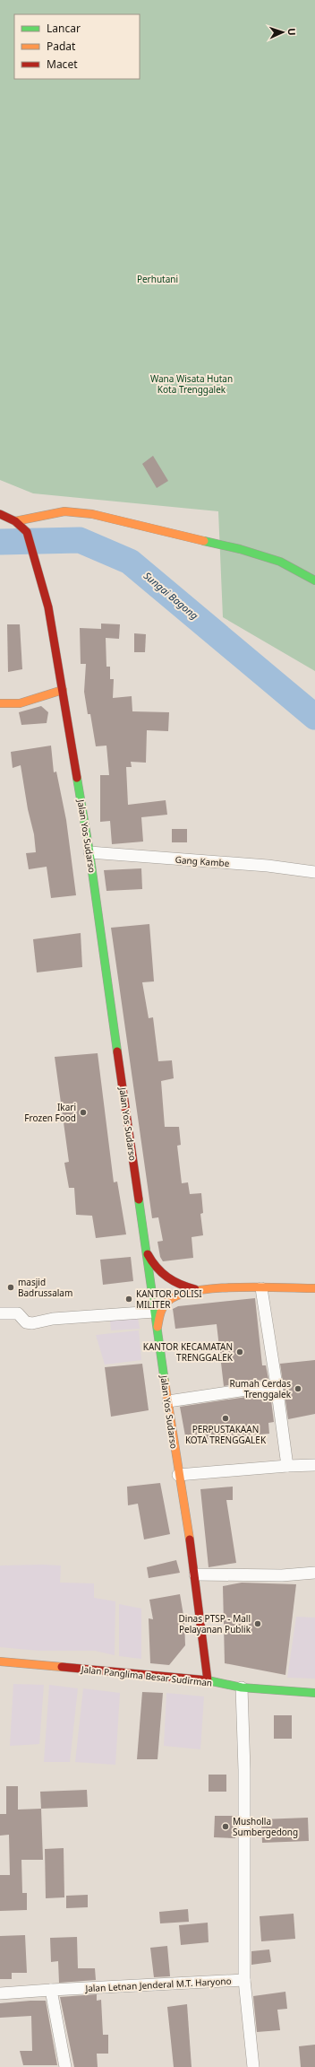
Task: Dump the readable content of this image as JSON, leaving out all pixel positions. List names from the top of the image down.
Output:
{
  "streets": {
    "main road": ["Jalan Yos Sudarso", "Jalan Panglima Besar Sudirman"],
    "street": ["Gang Kambe", "Jalan Letnan Jenderal M.T. Haryono"]
  },
  "crossings": [
    ["Jalan Yos Sudarso", "Gang Kambe"],
    ["Jalan Yos Sudarso", "Jalan Panglima Besar Sudirman"],
    ["Jalan Panglima Besar Sudirman", "Jalan Letnan Jenderal M.T. Haryono"]
  ],
  "water": ["Sungai Bagong"],
  "parks": ["Perhutani", "Wana Wisata Hutan Kota Trenggalek"],
  "places": [
    "Ikari Frozen Food",
    "masjid Badrussalam",
    "KANTOR POLISI MILITER",
    "KANTOR KECAMATAN TRENGGALEK",
    "Rumah Cerdas Trenggalek",
    "PERPUSTAKAAN KOTA TRENGGALEK",
    "Dinas PTSP - Mall Pelayanan Publik",
    "Musholla Sumbergedong"
  ],
  "legend": ["Lancar", "Padat", "Macet"],
  "north": "right"
}
